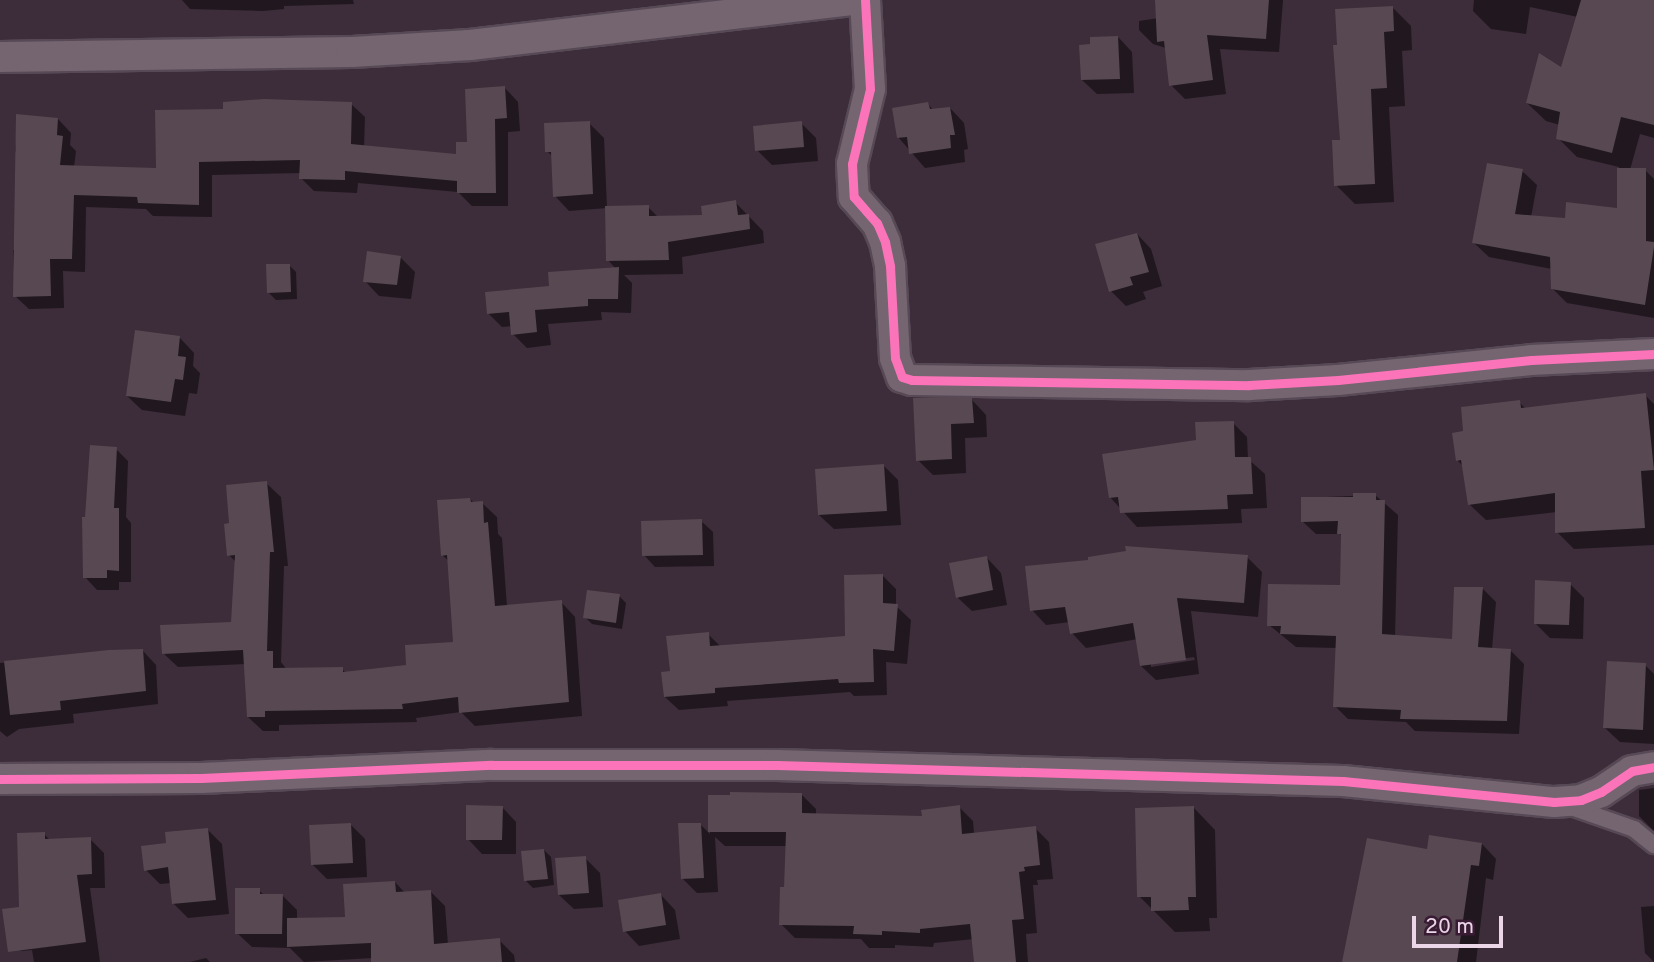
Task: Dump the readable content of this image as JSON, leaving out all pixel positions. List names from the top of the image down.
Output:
{
  "scale_bar": "20 m"
}
